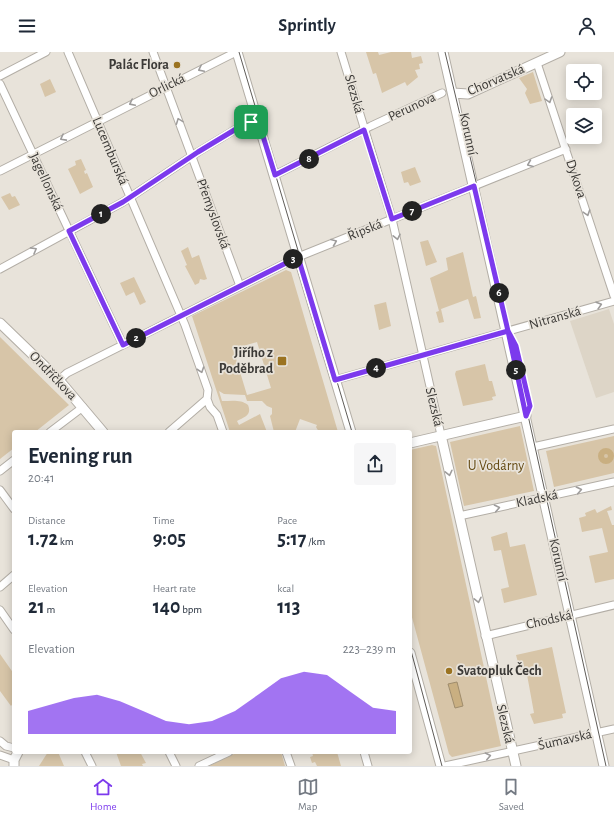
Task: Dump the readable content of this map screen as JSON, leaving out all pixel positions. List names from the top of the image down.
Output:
{
  "streets": {
    "street": [
      "Chorvatská",
      "Orlická",
      "Slezská",
      "Perunova",
      "Korunní",
      "Lucemburská",
      "Dykova",
      "Jagellonská",
      "Přemyslovská",
      "Řipská",
      "Nitranská",
      "Ondříčkova",
      "Kladská",
      "Chodská",
      "Šumavská"
    ]
  },
  "crossings": [
    ["Chorvatská", "Korunní"],
    ["Chorvatská", "Dykova"],
    ["Orlická", "Lucemburská"],
    ["Orlická", "Jagellonská"],
    ["Orlická", "Přemyslovská"],
    ["Slezská", "Perunova"],
    ["Slezská", "Řipská"],
    ["Slezská", "Nitranská"],
    ["Slezská", "Kladská"],
    ["Slezská", "Chodská"],
    ["Slezská", "Šumavská"],
    ["Korunní", "Řipská"],
    ["Korunní", "Nitranská"],
    ["Korunní", "Kladská"],
    ["Korunní", "Chodská"],
    ["Korunní", "Šumavská"],
    ["Lucemburská", "Řipská"],
    ["Dykova", "Řipská"],
    ["Jagellonská", "Řipská"],
    ["Přemyslovská", "Řipská"],
    ["Řipská", "Ondříčkova"]
  ],
  "one_way": [
    "Orlická",
    "Slezská",
    "Dykova",
    "Nitranská",
    "Šumavská"
  ],
  "parks": ["U Vodárny"],
  "places": {
    "other": ["Palác Flora", "Svatopluk Čech"],
    "transit": ["Jiřího z Poděbrad"]
  },
  "page": {
    "header": "Sprintly",
    "pins": [
      "8",
      "7",
      "1",
      "3",
      "6",
      "2",
      "4",
      "5"
    ],
    "heading": ["Evening run", "20:41"],
    "stats": [
      ["Distance", "1.72 km"],
      ["Time", "9:05"],
      ["Pace", "5:17 /km"],
      ["Elevation", "21 m"],
      ["Heart rate", "140 bpm"],
      ["kcal", "113"]
    ],
    "chart": ["Elevation", "223–239 m"],
    "tabs": ["Home", "Map", "Saved"]
  }
}
